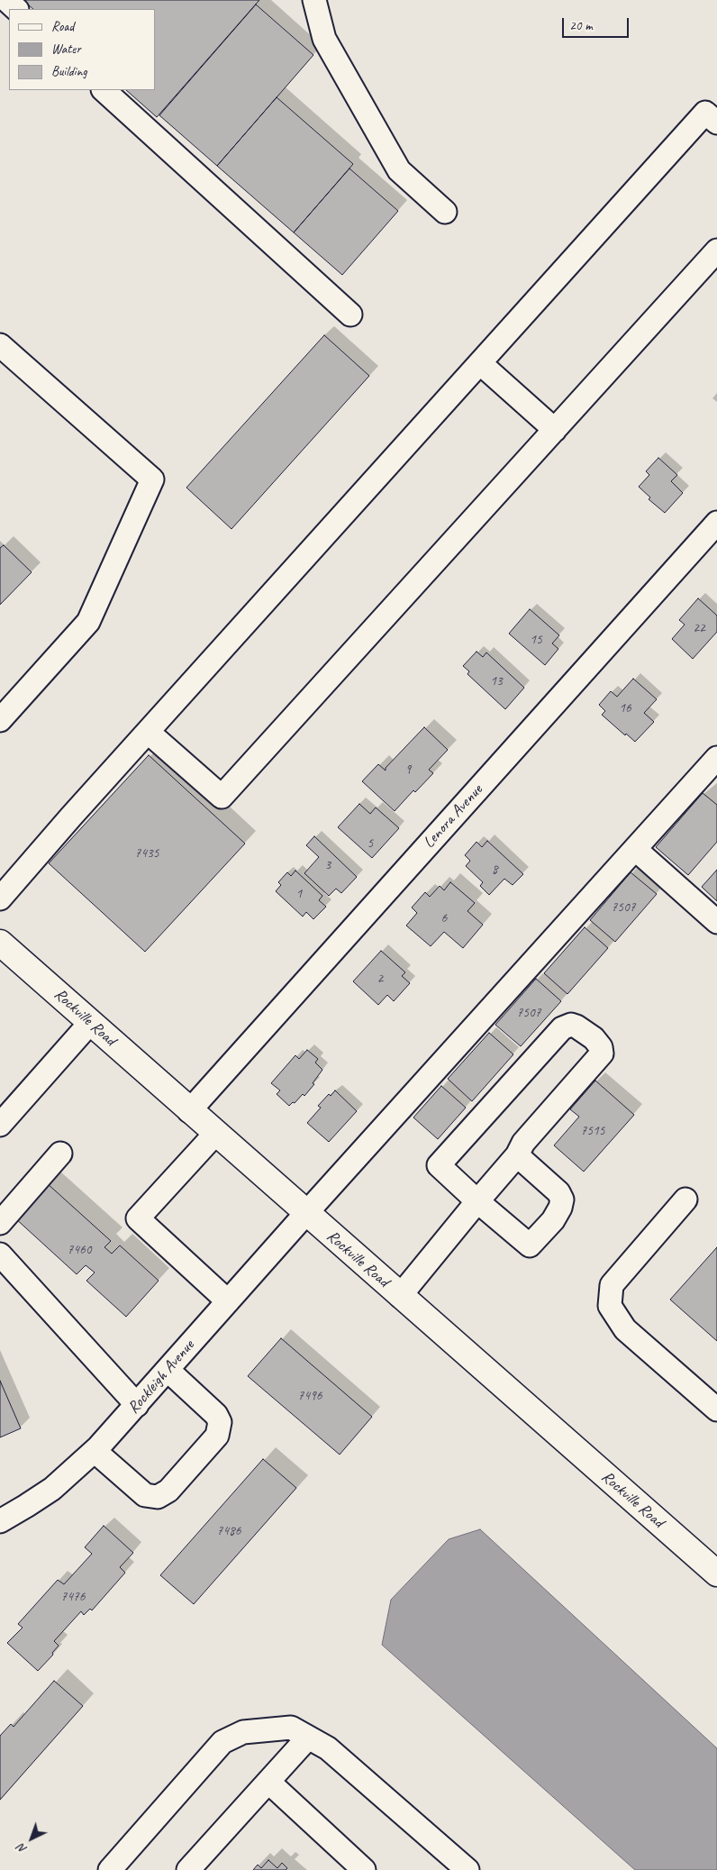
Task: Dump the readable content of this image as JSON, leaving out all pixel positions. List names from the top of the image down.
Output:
{
  "streets": {
    "main road": ["Rockville Road"],
    "street": ["Lenora Avenue", "Rockleigh Avenue"]
  },
  "crossings": [
    ["Lenora Avenue", "Rockville Road"],
    ["Rockville Road", "Rockleigh Avenue"]
  ],
  "house_numbers": [
    "22",
    "15",
    "13",
    "16",
    "9",
    "5",
    "7435",
    "3",
    "8",
    "1",
    "7507",
    "6",
    "2",
    "7507",
    "7515",
    "7460",
    "7496",
    "7486",
    "7476"
  ],
  "legend": ["Road", "Water", "Building"],
  "scale_bar": "20 m",
  "north": "bottom left"
}
